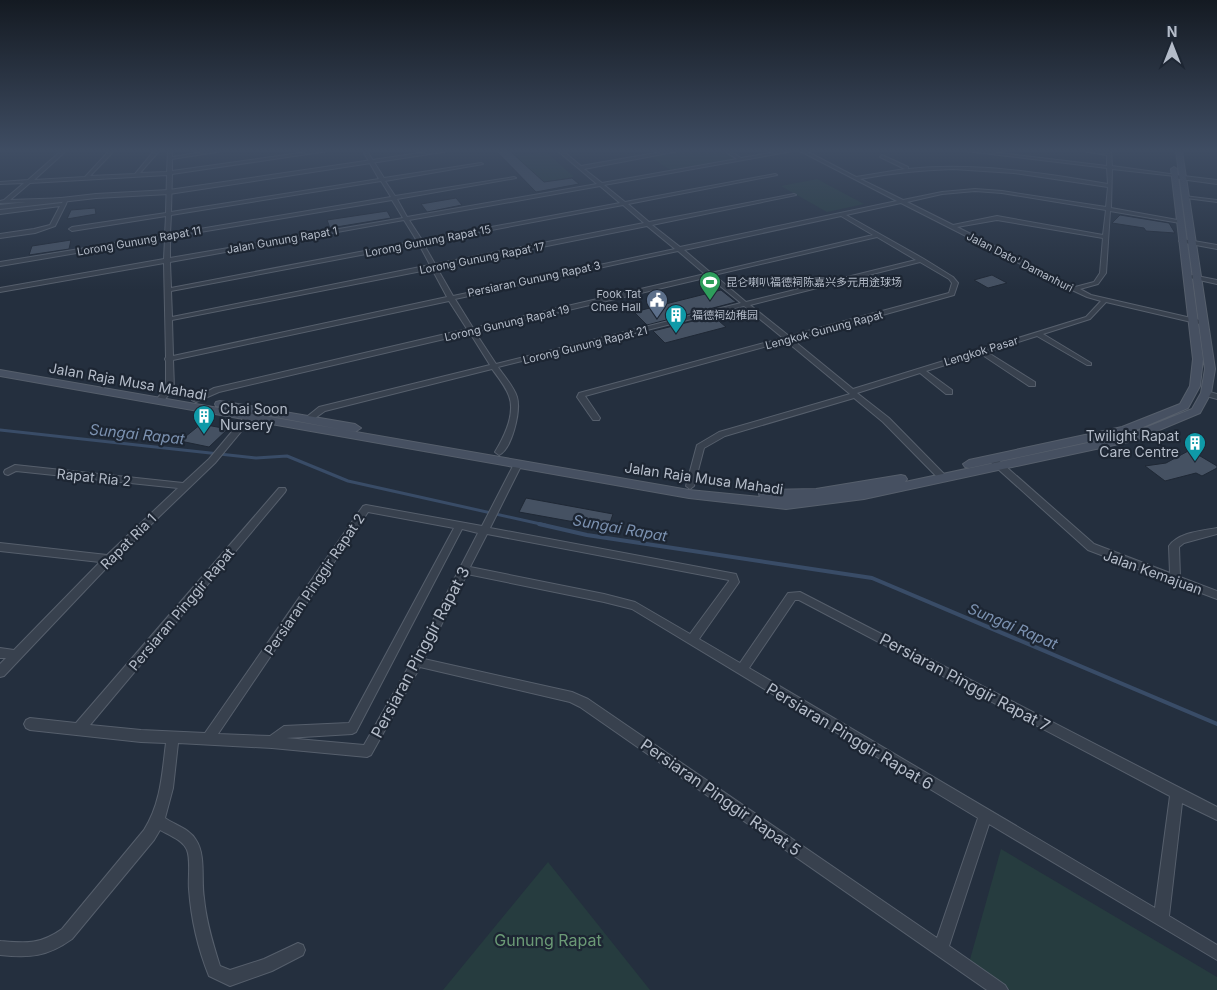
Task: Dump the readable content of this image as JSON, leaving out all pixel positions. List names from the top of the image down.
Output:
{
  "streets": {
    "main road": ["Jalan Raja Musa Mahadi"],
    "street": [
      "Jalan Gunung Rapat 1",
      "Lorong Gunung Rapat 11",
      "Lorong Gunung Rapat 15",
      "Lorong Gunung Rapat 17",
      "Jalan Dato' Damanhuri",
      "Persiaran Gunung Rapat 3",
      "Lorong Gunung Rapat 19",
      "Lengkok Gunung Rapat",
      "Lorong Gunung Rapat 21",
      "Lengkok Pasar",
      "Rapat Ria 2",
      "Rapat Ria 1",
      "Jalan Kemajuan",
      "Persiaran Pinggir Rapat 2",
      "Persiaran Pinggir Rapat",
      "Persiaran Pinggir Rapat 3",
      "Persiaran Pinggir Rapat 7",
      "Persiaran Pinggir Rapat 6",
      "Persiaran Pinggir Rapat 5"
    ]
  },
  "crossings": [
    ["Jalan Dato' Damanhuri", "Persiaran Gunung Rapat 3"],
    ["Jalan Dato' Damanhuri", "Lengkok Pasar"],
    ["Jalan Dato' Damanhuri", "Jalan Raja Musa Mahadi"],
    ["Persiaran Gunung Rapat 3", "Lengkok Gunung Rapat"],
    ["Persiaran Gunung Rapat 3", "Jalan Raja Musa Mahadi"],
    ["Lorong Gunung Rapat 19", "Lengkok Gunung Rapat"],
    ["Lorong Gunung Rapat 19", "Jalan Raja Musa Mahadi"],
    ["Lengkok Gunung Rapat", "Lorong Gunung Rapat 21"],
    ["Lorong Gunung Rapat 21", "Jalan Raja Musa Mahadi"],
    ["Lengkok Pasar", "Jalan Raja Musa Mahadi"],
    ["Jalan Raja Musa Mahadi", "Rapat Ria 1"],
    ["Jalan Raja Musa Mahadi", "Jalan Kemajuan"],
    ["Jalan Raja Musa Mahadi", "Persiaran Pinggir Rapat 3"],
    ["Rapat Ria 2", "Rapat Ria 1"],
    ["Persiaran Pinggir Rapat 2", "Persiaran Pinggir Rapat 3"],
    ["Persiaran Pinggir Rapat 2", "Persiaran Pinggir Rapat 6"],
    ["Persiaran Pinggir Rapat", "Persiaran Pinggir Rapat 3"],
    ["Persiaran Pinggir Rapat 3", "Persiaran Pinggir Rapat 6"],
    ["Persiaran Pinggir Rapat 3", "Persiaran Pinggir Rapat 5"],
    ["Persiaran Pinggir Rapat 7", "Persiaran Pinggir Rapat 6"]
  ],
  "water": ["Sungai Rapat"],
  "parks": ["Gunung Rapat"],
  "places": {
    "sports": ["昆仑喇叭福德祠陈嘉兴多元用途球场"],
    "public building": ["Fook Tat Chee Hall"],
    "building": ["福德祠幼稚园", "Chai Soon Nursery", "Twilight Rapat Care Centre"]
  },
  "north": "top"
}
